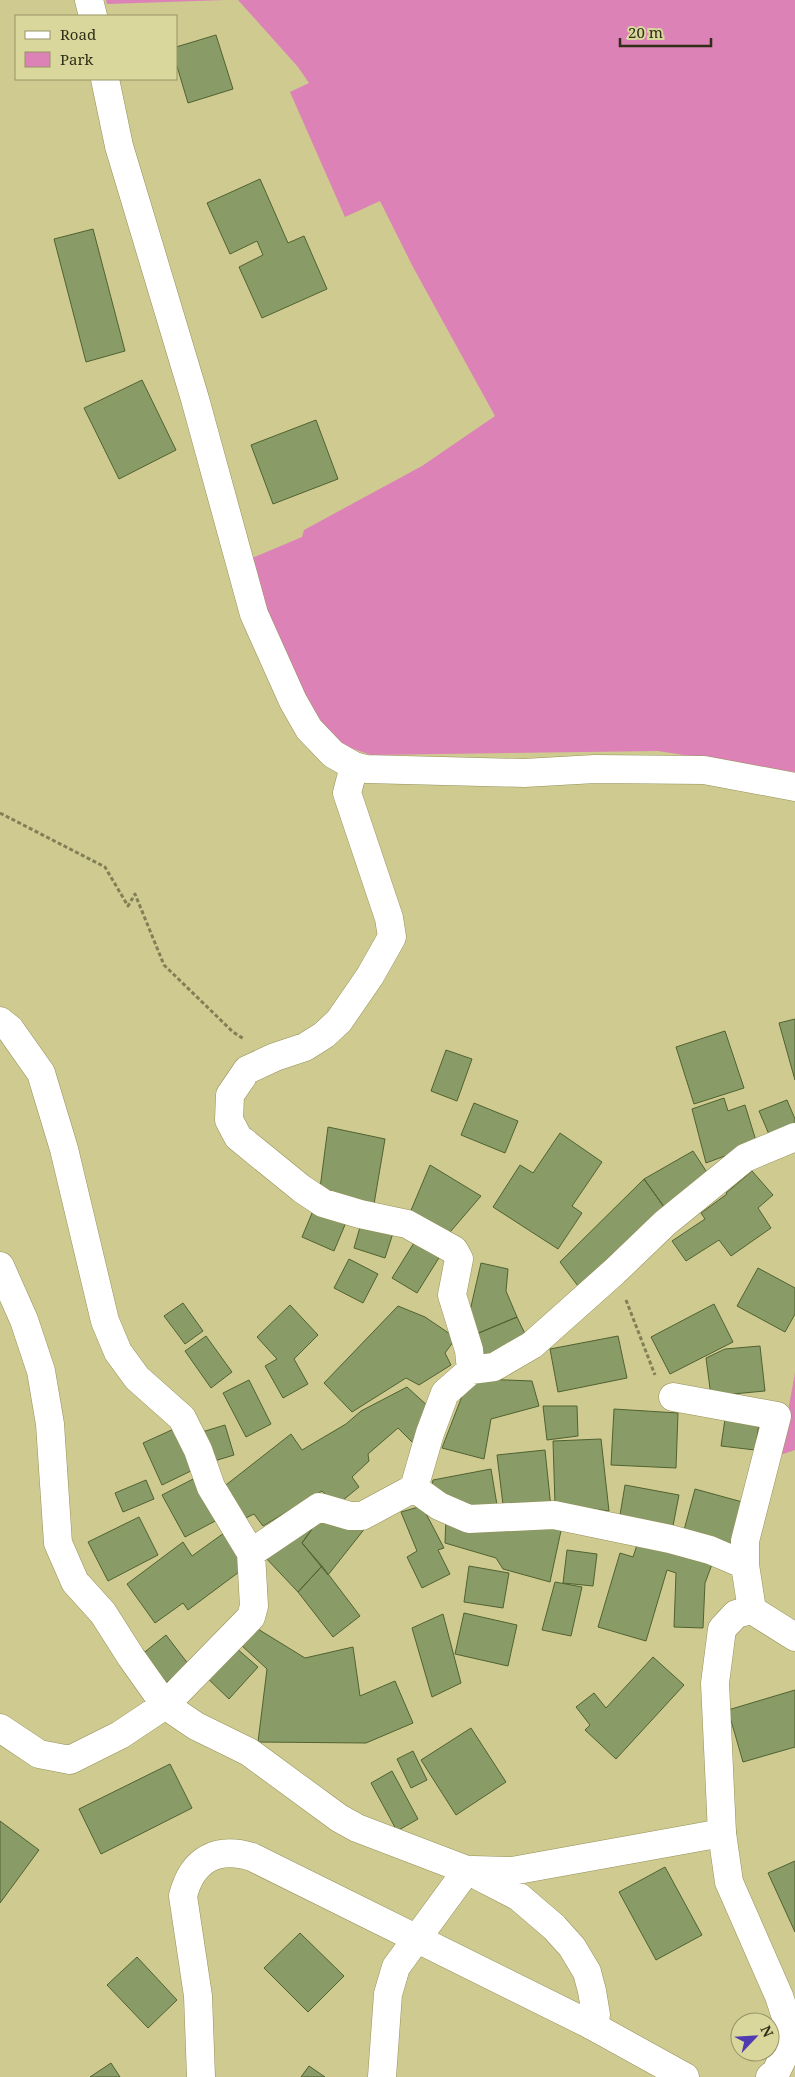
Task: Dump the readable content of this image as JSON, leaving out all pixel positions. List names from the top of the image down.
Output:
{
  "legend": ["Road", "Park"],
  "scale_bar": "20 m",
  "north": "top right"
}
